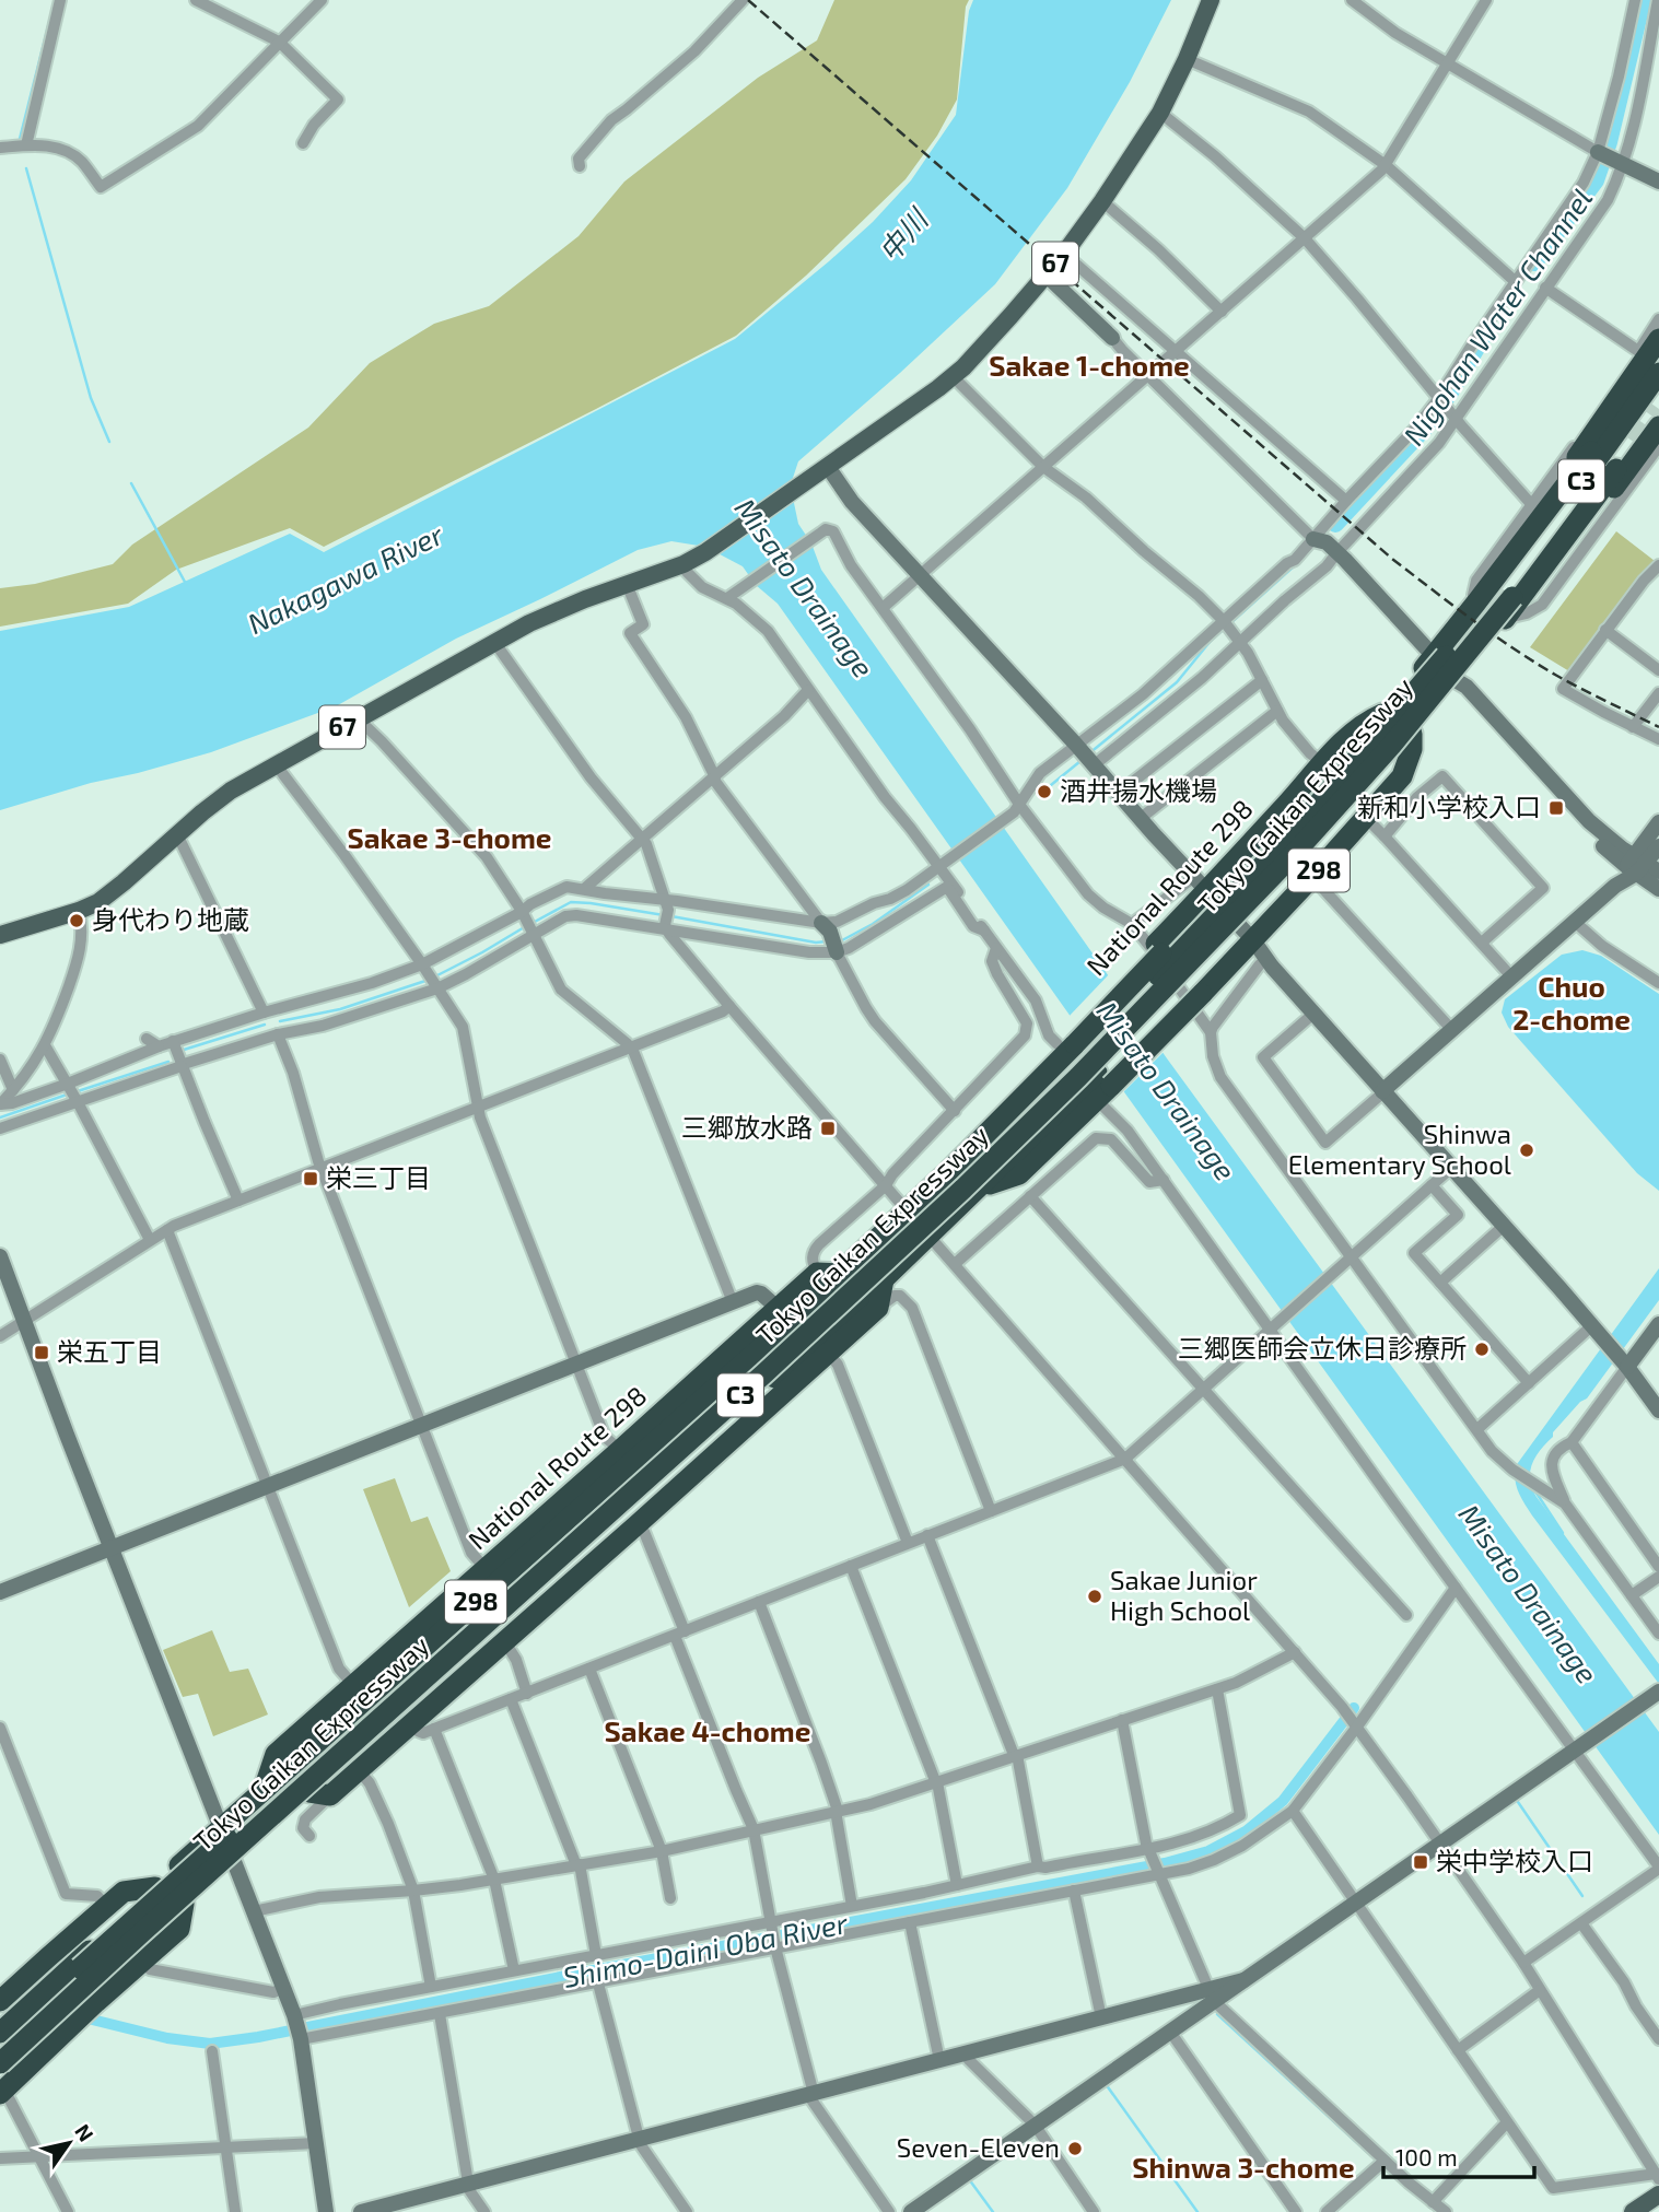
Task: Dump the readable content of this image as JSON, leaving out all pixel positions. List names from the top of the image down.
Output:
{
  "streets": {
    "highway": [
      "C3",
      "Tokyo Gaikan Expressway",
      "298",
      "National Route 298"
    ],
    "main road": ["67"]
  },
  "crossings": [
    ["298", "National Route 298"]
  ],
  "districts": [
    "Sakae 1-chome",
    "Sakae 3-chome",
    "Chuo 2-chome",
    "Sakae 4-chome",
    "Shinwa 3-chome"
  ],
  "water": [
    "中川",
    "Nigohan Water Channel",
    "Nakagawa River",
    "Misato Drainage",
    "Shimo-Daini Oba River"
  ],
  "places": {
    "other": [
      "酒井揚水機場",
      "身代わり地蔵",
      "Shinwa Elementary School",
      "三郷医師会立休日診療所",
      "Sakae Junior High School",
      "Seven-Eleven"
    ],
    "transit": [
      "新和小学校入口",
      "三郷放水路",
      "栄三丁目",
      "栄五丁目",
      "栄中学校入口"
    ]
  },
  "scale_bar": "100 m",
  "north": "top right"
}
